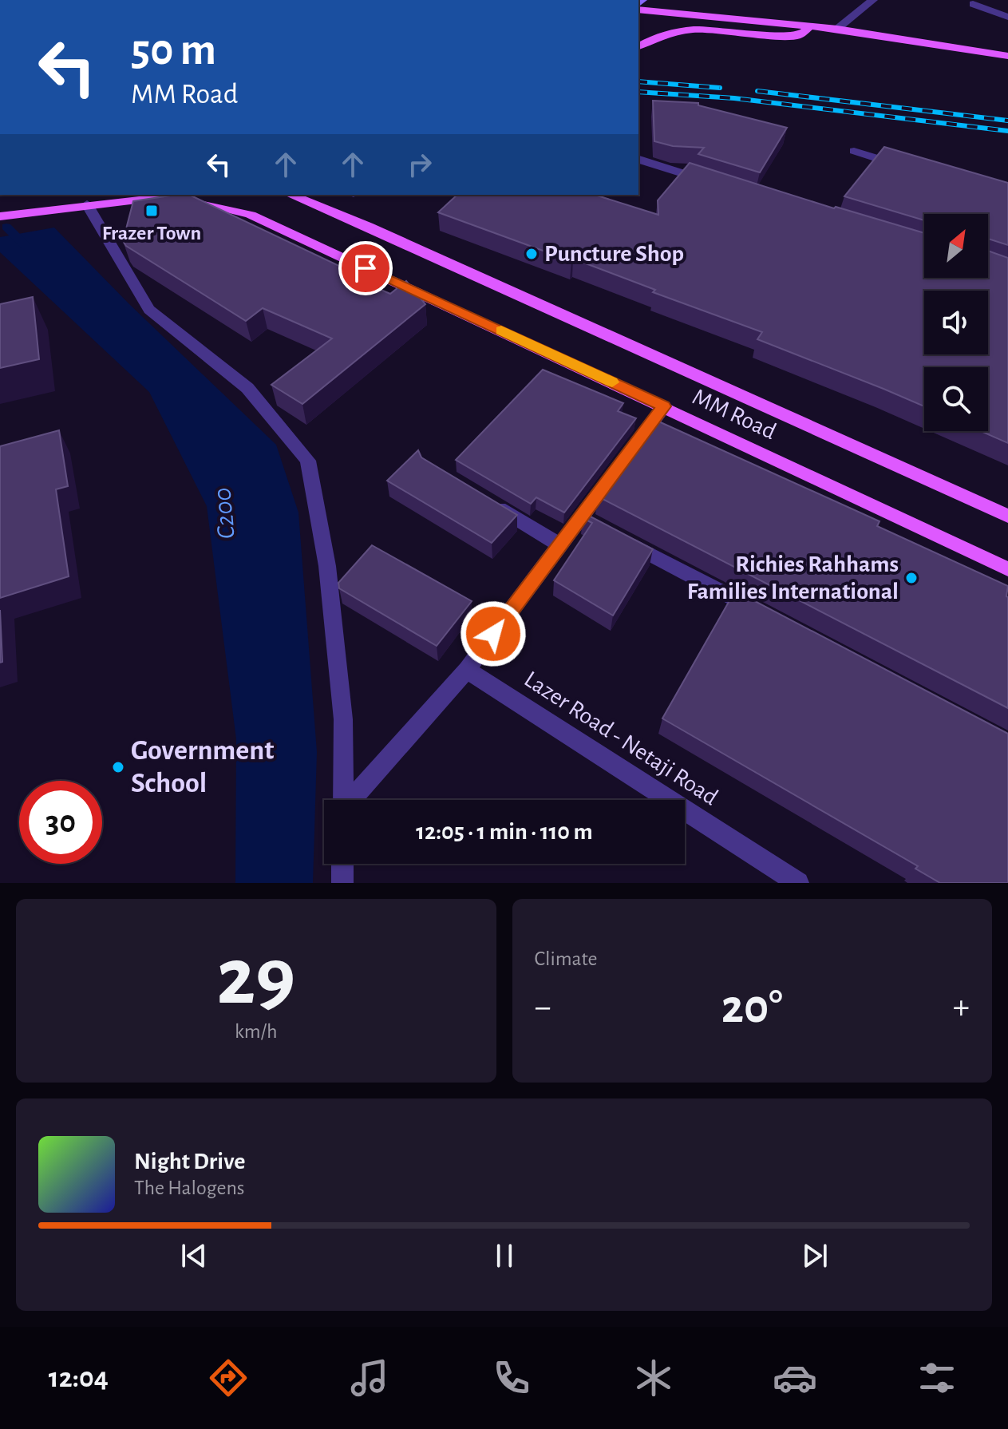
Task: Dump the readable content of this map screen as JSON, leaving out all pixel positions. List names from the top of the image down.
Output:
{
  "streets": {
    "main road": ["MM Road"],
    "street": ["Lazer Road - Netaji Road"]
  },
  "water": ["C200"],
  "places": {
    "transit": ["Frazer Town"],
    "other": ["Puncture Shop", "Richies Rahhams Families International", "Government School"]
  },
  "north": "top right",
  "page": {
    "turn": ["50 m", "MM Road"],
    "limit": "30",
    "trip": "12:05 · 1 min · 110 m",
    "tile": [
      ["29", "km/h"],
      "Climate"
    ],
    "heat": ["−", "20°", "+"],
    "song": ["Night Drive", "The Halogens"],
    "tabs": "12:04"
  }
}
